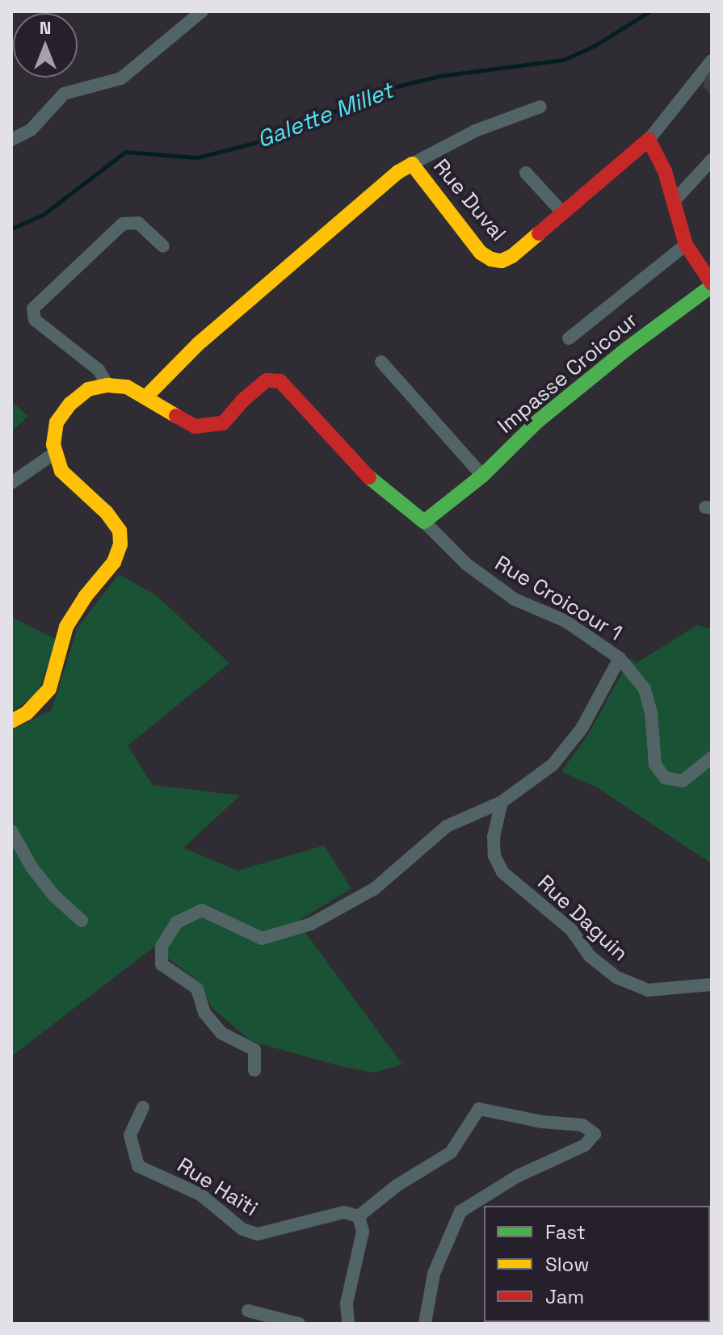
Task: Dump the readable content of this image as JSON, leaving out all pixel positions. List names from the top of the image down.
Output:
{
  "streets": {
    "street": [
      "Rue Duval",
      "Impasse Croicour",
      "Rue Croicour 1",
      "Rue Daguin",
      "Rue Haïti"
    ]
  },
  "crossings": [
    ["Impasse Croicour", "Rue Croicour 1"]
  ],
  "water": ["Galette Millet"],
  "legend": ["Fast", "Slow", "Jam"],
  "north": "top"
}
